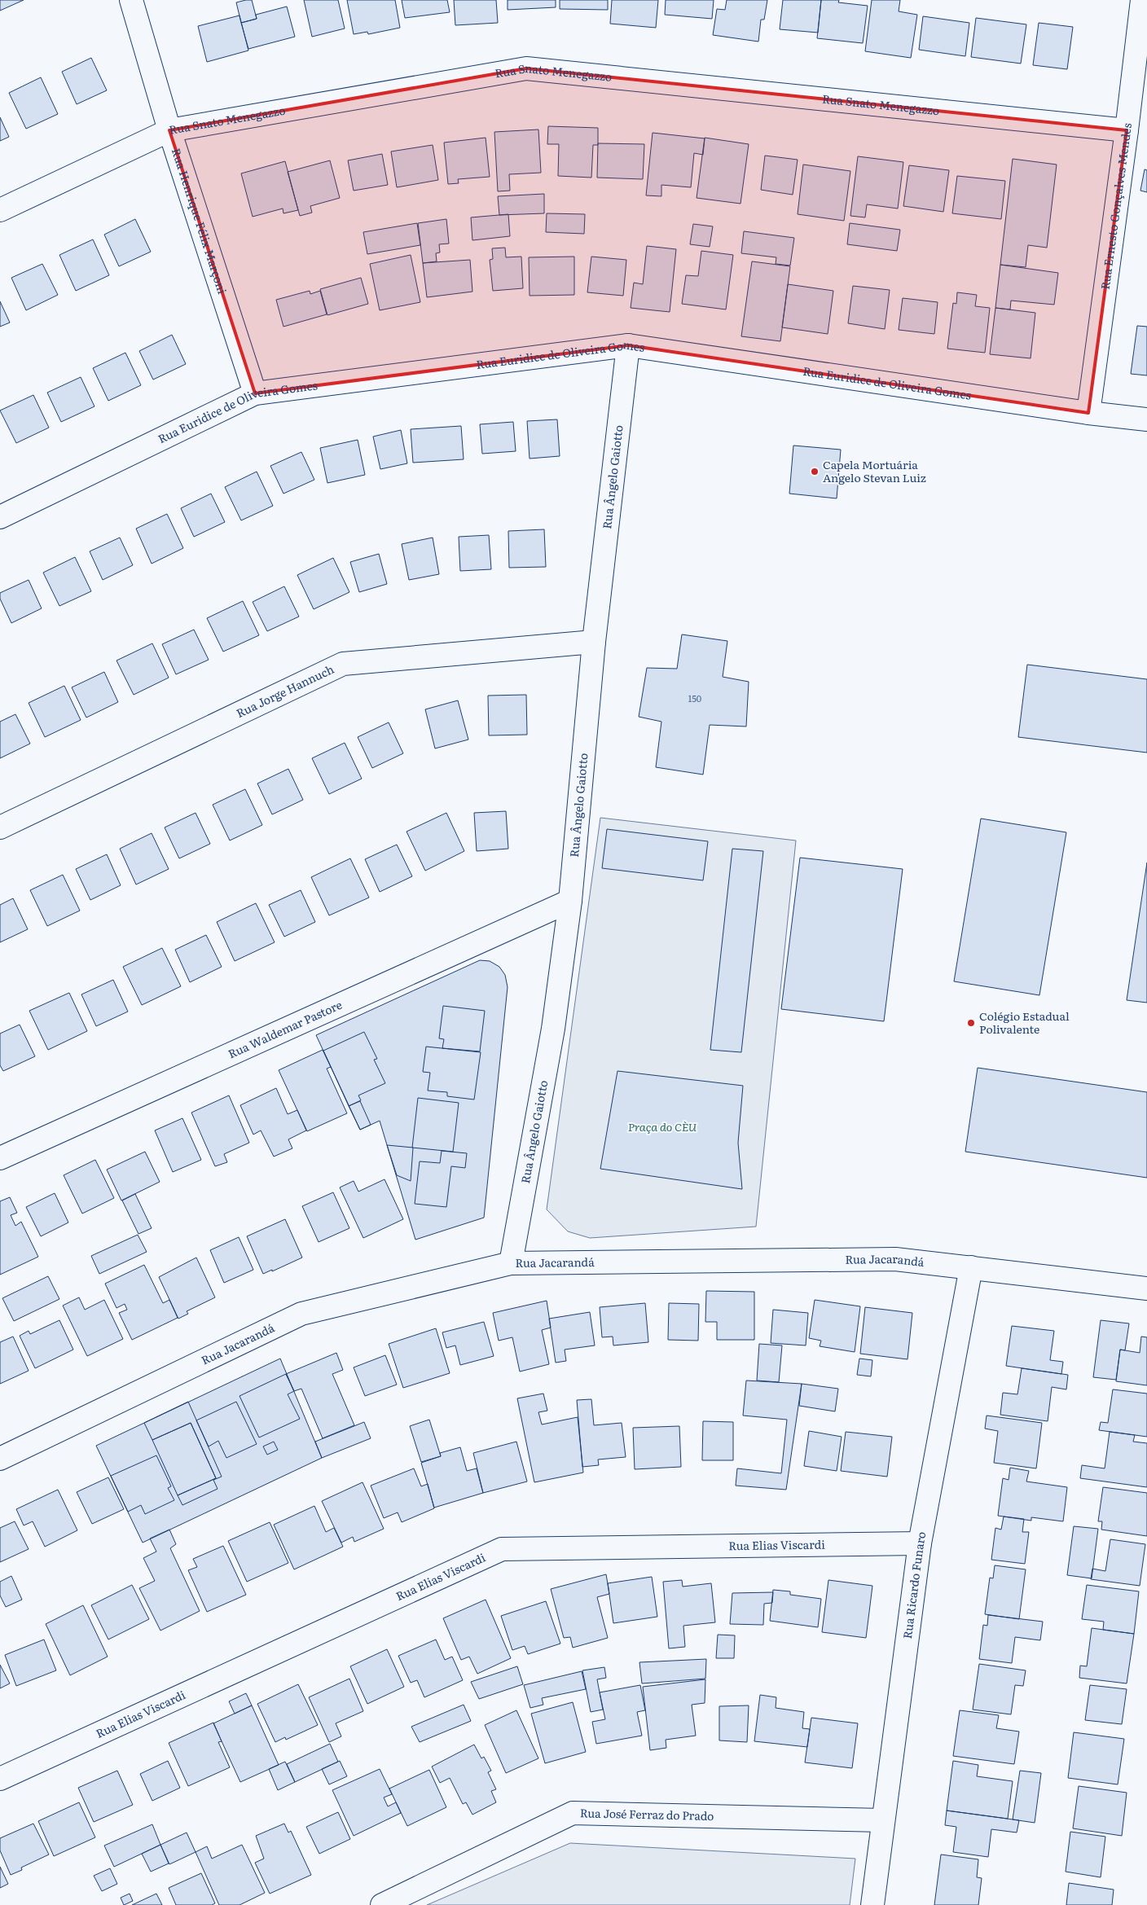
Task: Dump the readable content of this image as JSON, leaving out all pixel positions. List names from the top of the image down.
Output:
{
  "streets": {
    "street": [
      "Rua Snato Menegazzo",
      "Rua Ernesto Gonçalves Mendes",
      "Rua Henrique Félix Marçoni",
      "Rua Euridice de Oliveira Gomes",
      "Rua Ângelo Gaiotto",
      "Rua Jorge Hannuch",
      "Rua Waldemar Pastore",
      "Rua Jacarandá",
      "Rua Elias Viscardi",
      "Rua Ricardo Funaro",
      "Rua José Ferraz do Prado"
    ]
  },
  "crossings": [
    ["Rua Snato Menegazzo", "Rua Ernesto Gonçalves Mendes"],
    ["Rua Snato Menegazzo", "Rua Henrique Félix Marçoni"],
    ["Rua Ernesto Gonçalves Mendes", "Rua Euridice de Oliveira Gomes"],
    ["Rua Henrique Félix Marçoni", "Rua Euridice de Oliveira Gomes"],
    ["Rua Euridice de Oliveira Gomes", "Rua Ângelo Gaiotto"],
    ["Rua Ângelo Gaiotto", "Rua Jorge Hannuch"],
    ["Rua Ângelo Gaiotto", "Rua Waldemar Pastore"],
    ["Rua Ângelo Gaiotto", "Rua Jacarandá"],
    ["Rua Jacarandá", "Rua Ricardo Funaro"],
    ["Rua Elias Viscardi", "Rua Ricardo Funaro"],
    ["Rua Ricardo Funaro", "Rua José Ferraz do Prado"]
  ],
  "parks": ["Praça do CÈU"],
  "places": ["Capela Mortuária Angelo Stevan Luiz", "Colégio Estadual Polivalente"],
  "house_numbers": ["150"]
}
